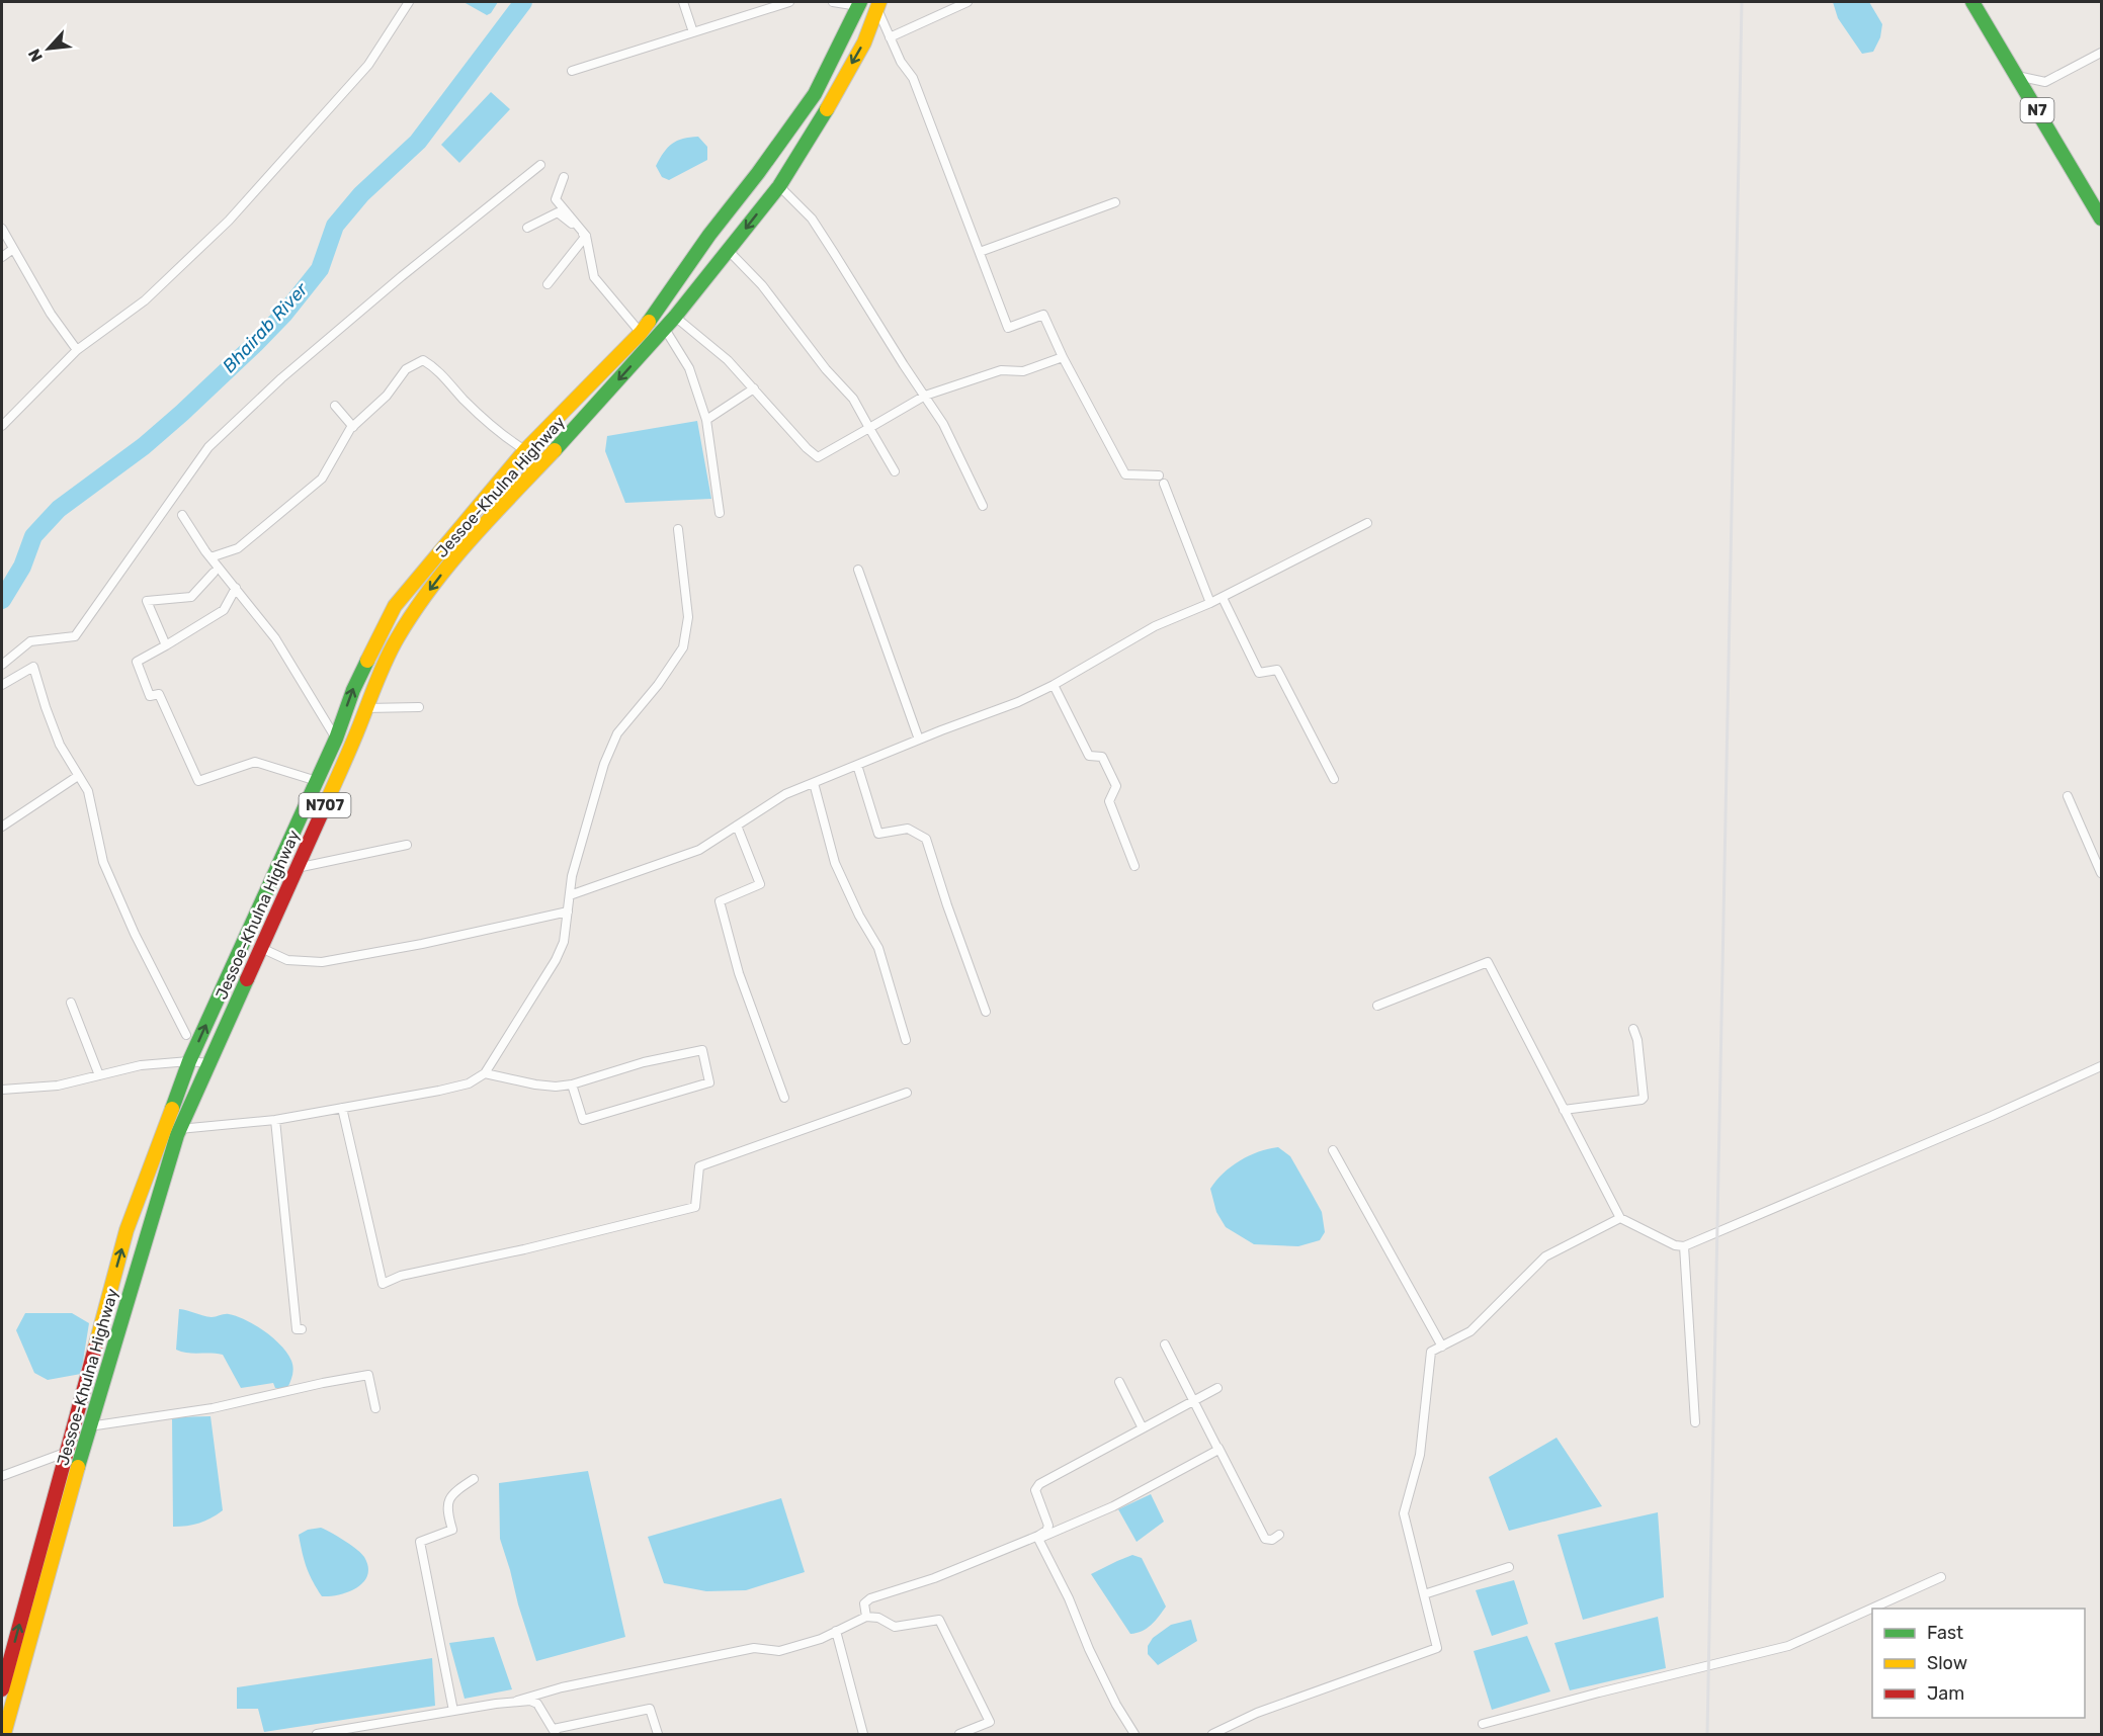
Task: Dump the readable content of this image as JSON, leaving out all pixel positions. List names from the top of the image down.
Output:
{
  "streets": {
    "highway": ["N7", "Jessoe-Khulna Highway", "N707"]
  },
  "water": ["Bhairab River"],
  "legend": ["Fast", "Slow", "Jam"],
  "north": "bottom left"
}
